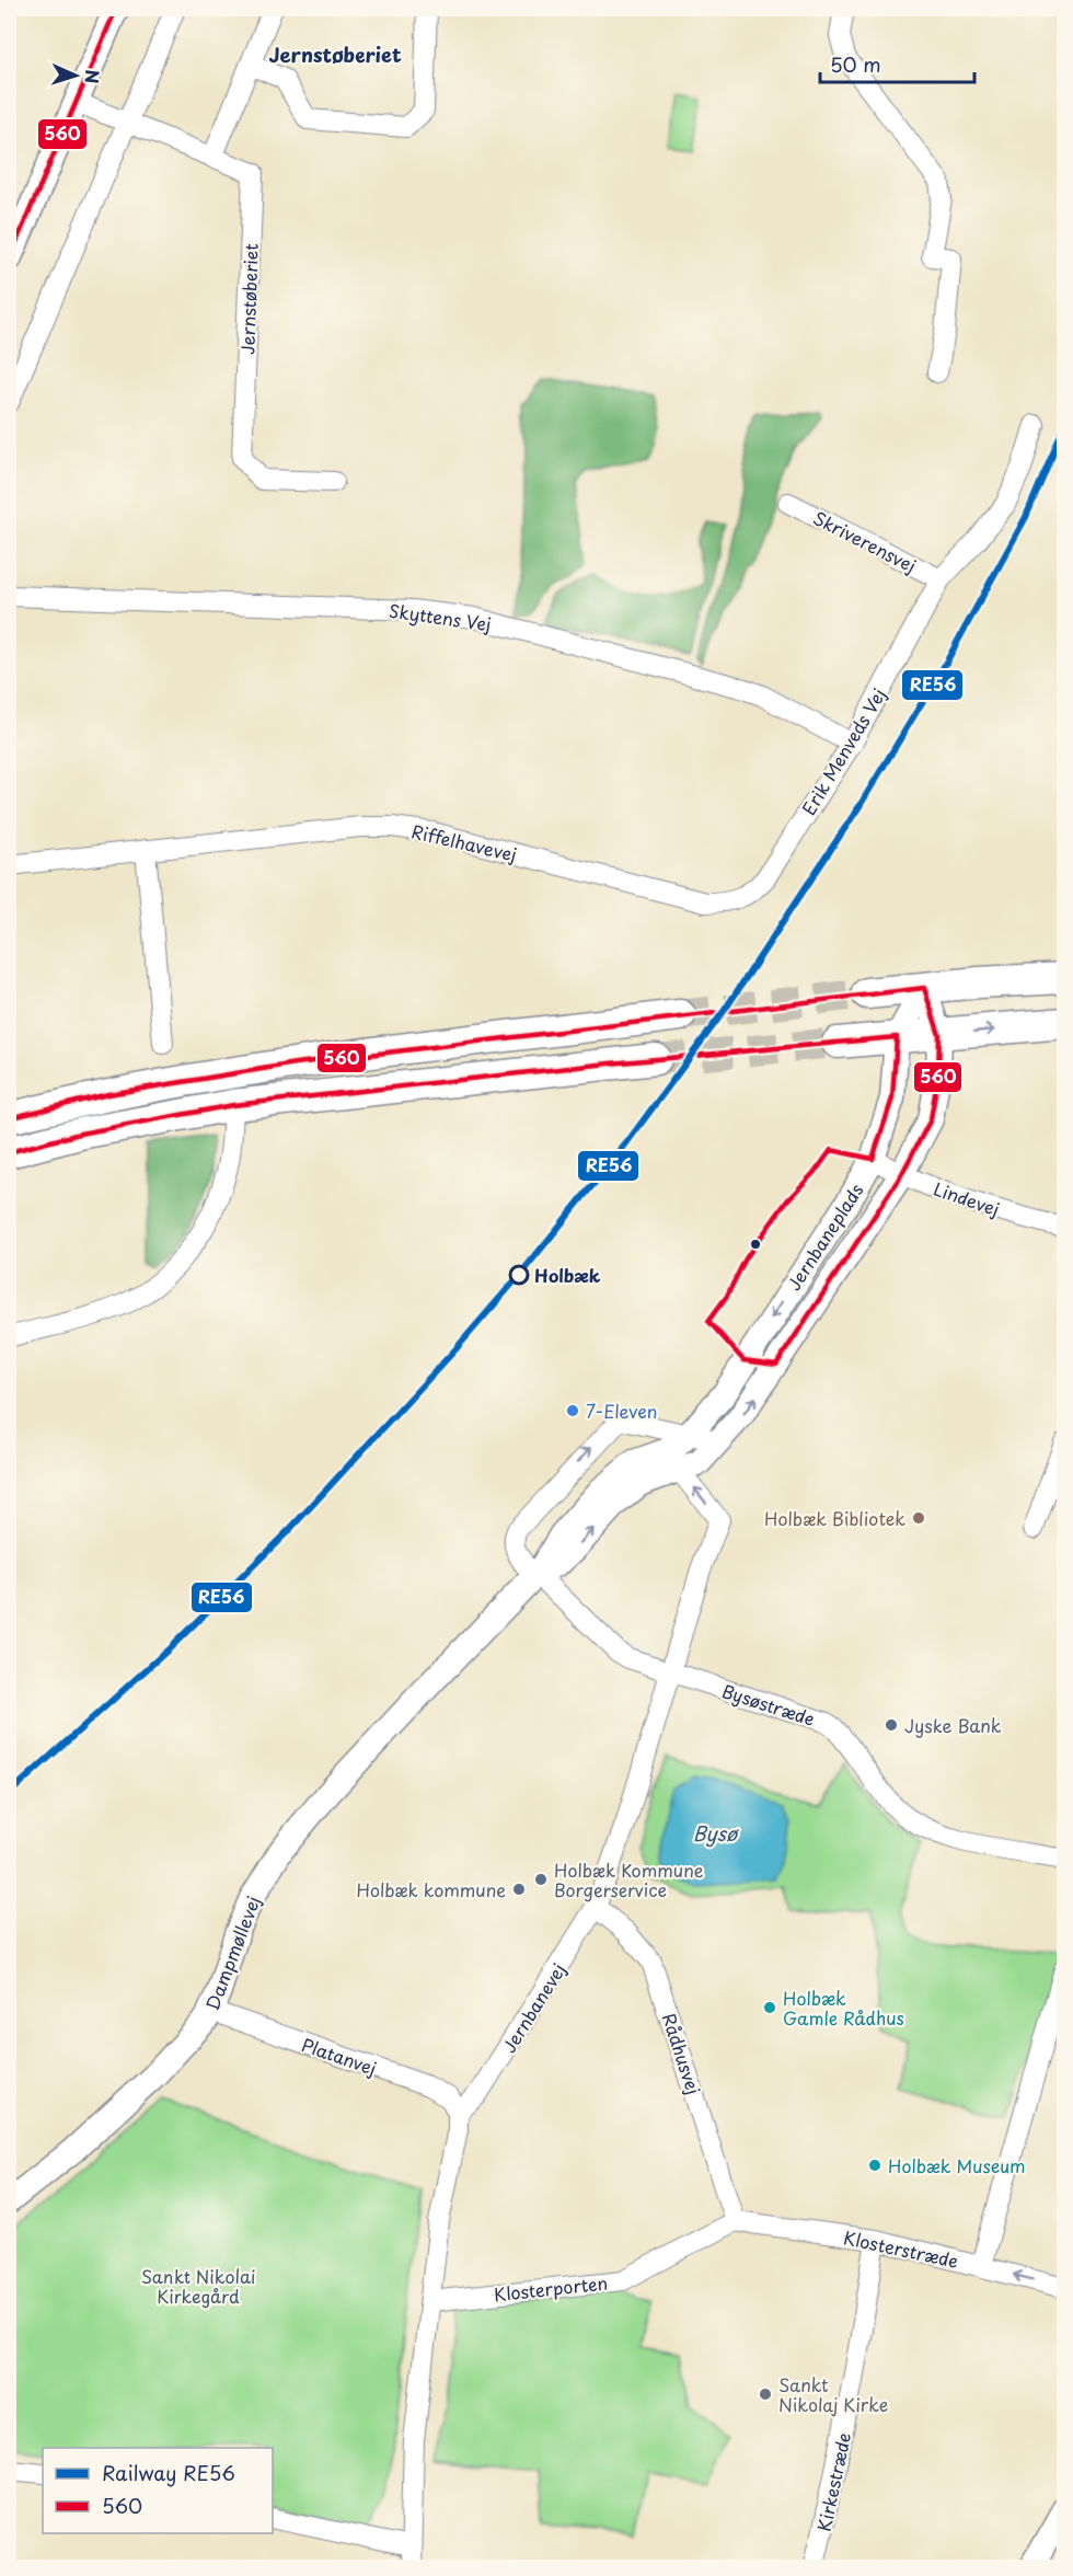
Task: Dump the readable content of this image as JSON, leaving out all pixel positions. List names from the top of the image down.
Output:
{
  "streets": {
    "street": [
      "Jernstøberiet",
      "Skriverensvej",
      "Skyttens Vej",
      "Erik Menveds Vej",
      "Riffelhavevej",
      "Lindevej",
      "Jernbaneplads",
      "Bysøstræde",
      "Dampmøllevej",
      "Jernbanevej",
      "Rådhusvej",
      "Platanvej",
      "Klosterstræde",
      "Klosterporten",
      "Kirkestræde"
    ]
  },
  "crossings": [
    ["Skriverensvej", "Erik Menveds Vej"],
    ["Skyttens Vej", "Erik Menveds Vej"],
    ["Erik Menveds Vej", "Riffelhavevej"],
    ["Lindevej", "Jernbaneplads"],
    ["Jernbaneplads", "Bysøstræde"],
    ["Jernbaneplads", "Dampmøllevej"],
    ["Jernbaneplads", "Jernbanevej"],
    ["Bysøstræde", "Jernbanevej"],
    ["Dampmøllevej", "Platanvej"],
    ["Jernbanevej", "Rådhusvej"],
    ["Jernbanevej", "Platanvej"],
    ["Rådhusvej", "Klosterstræde"],
    ["Rådhusvej", "Klosterporten"],
    ["Klosterstræde", "Klosterporten"],
    ["Klosterstræde", "Kirkestræde"]
  ],
  "districts": ["Jernstøberiet"],
  "water": ["Bysø"],
  "parks": ["Sankt Nikolai Kirkegård"],
  "places": [
    "Holbæk",
    "7-Eleven",
    "Holbæk Bibliotek",
    "Jyske Bank",
    "Holbæk Kommune Borgerservice",
    "Holbæk kommune",
    "Holbæk Gamle Rådhus",
    "Holbæk Museum",
    "Sankt Nikolaj Kirke"
  ],
  "lines": ["transit line 560", "rail line RE56"],
  "legend": ["Railway RE56", "560"],
  "scale_bar": "50 m",
  "north": "right"
}
